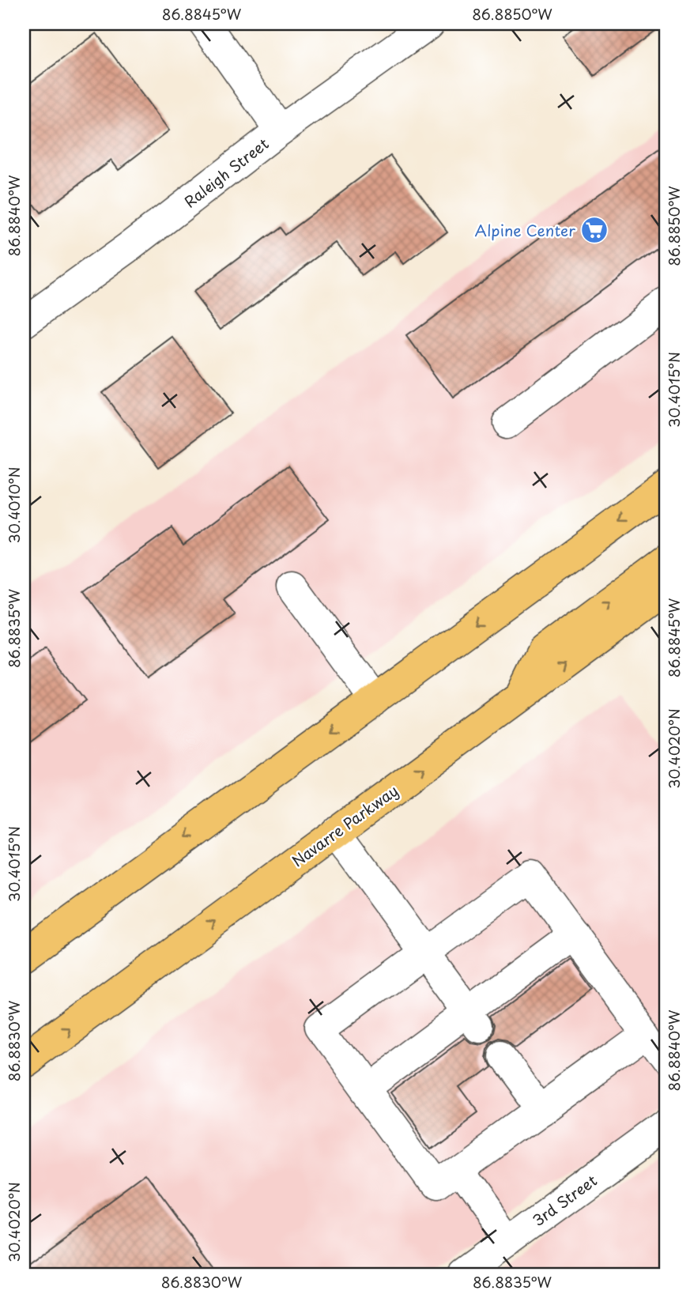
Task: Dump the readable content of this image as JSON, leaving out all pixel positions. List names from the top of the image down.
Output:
{
  "streets": {
    "highway": ["Navarre Parkway"],
    "street": ["Raleigh Street", "3rd Street"]
  },
  "places": {
    "supermarket": ["Alpine Center"]
  },
  "coordinates": [
    "86.8845°W",
    "86.8850°W",
    "86.8840°W",
    "30.4015°N",
    "30.4010°N",
    "86.8835°W",
    "30.4020°N",
    "86.8830°W"
  ]
}
